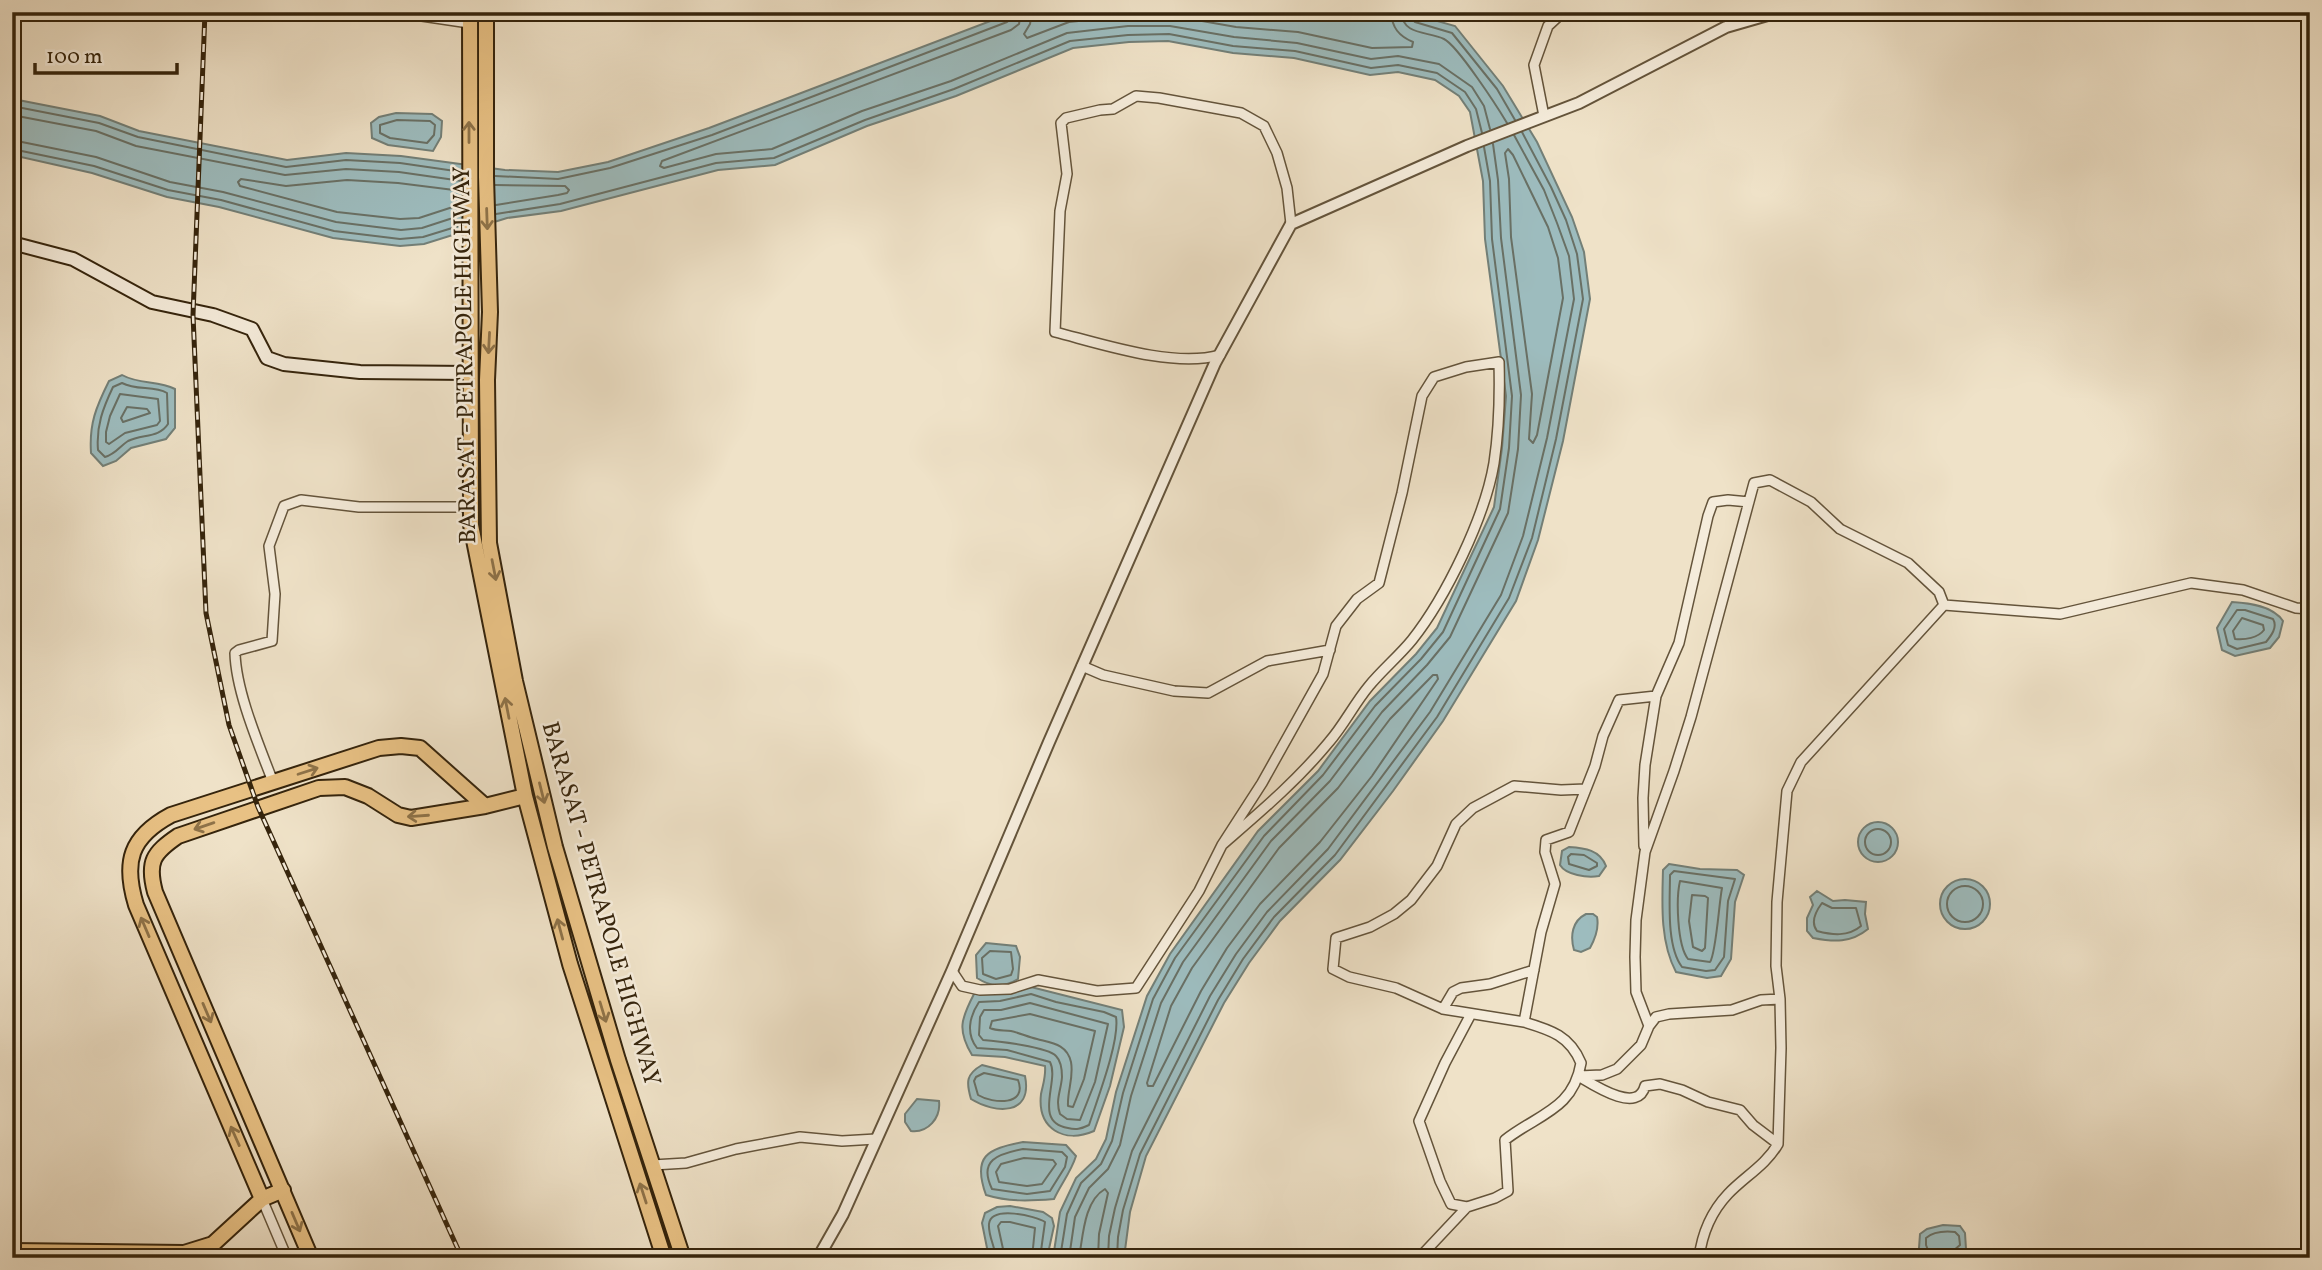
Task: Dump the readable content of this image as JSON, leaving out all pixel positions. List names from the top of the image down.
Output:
{
  "streets": {
    "highway": ["BARASAT - PETRAPOLE HIGHWAY"]
  },
  "scale_bar": "100 m"
}
